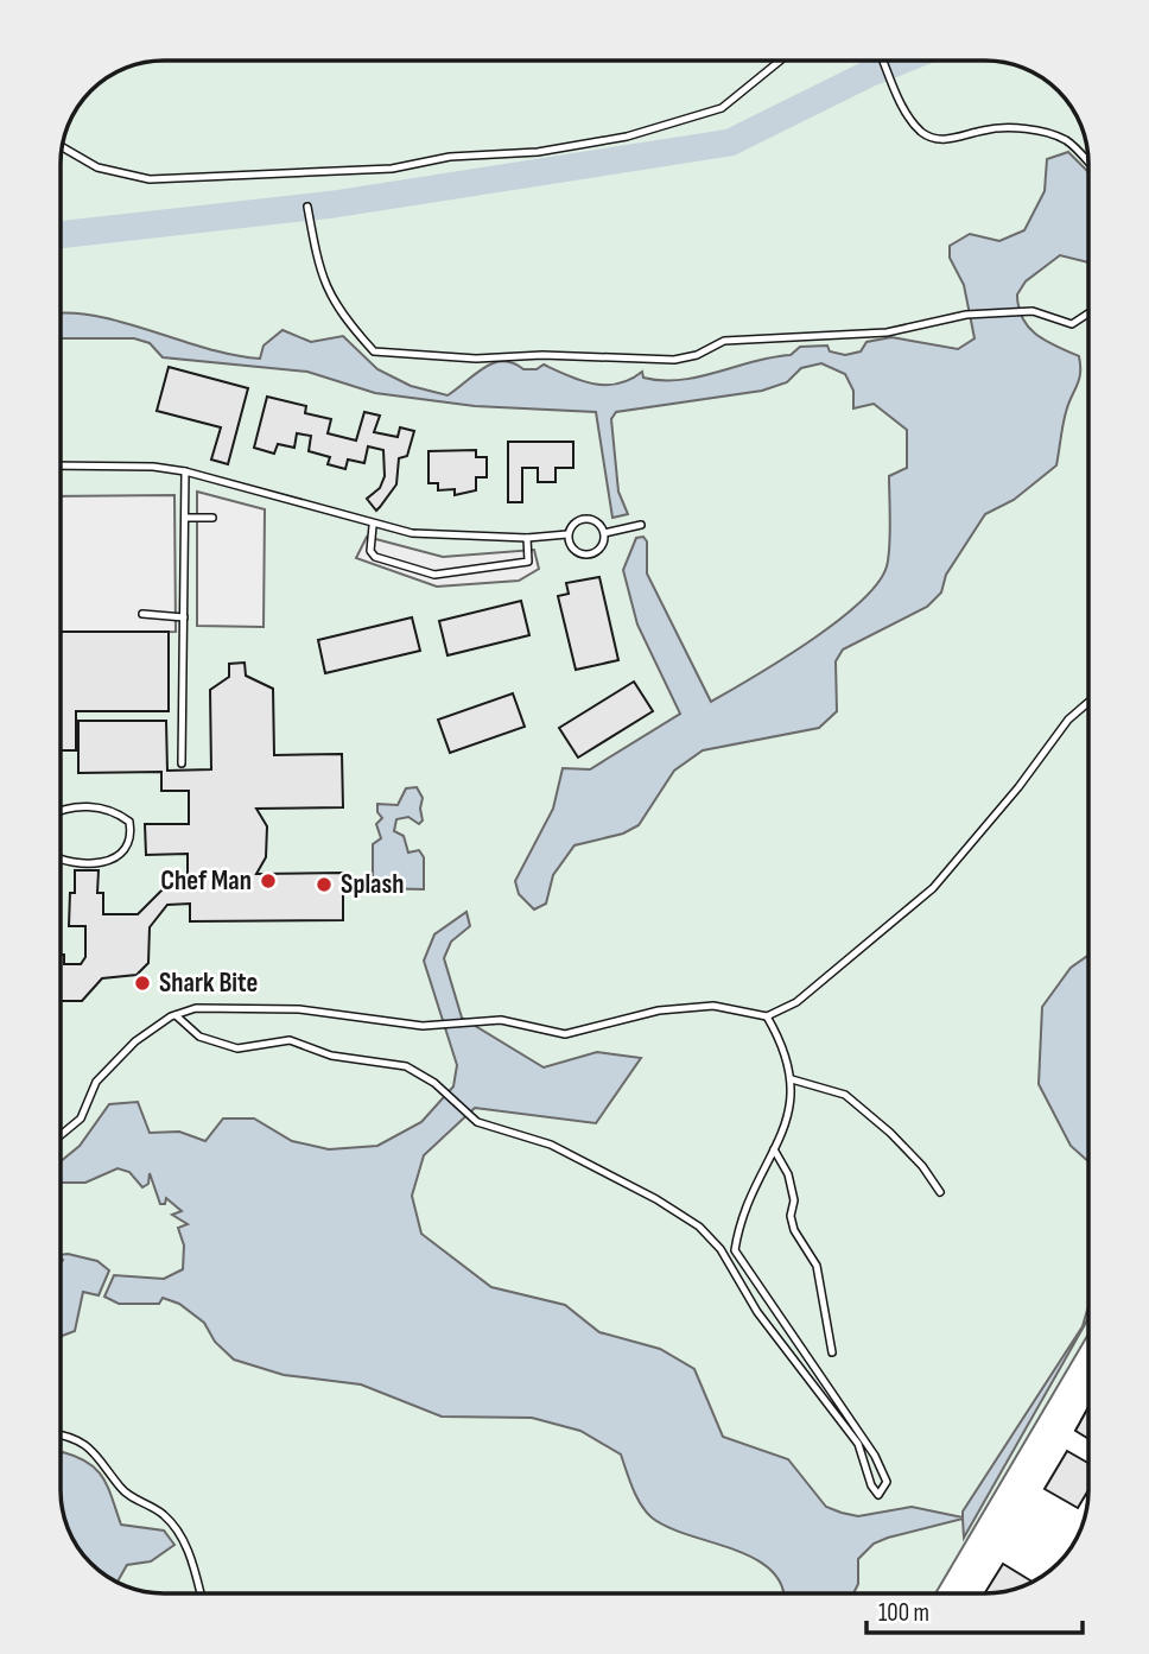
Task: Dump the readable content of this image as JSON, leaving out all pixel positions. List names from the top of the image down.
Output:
{
  "places": ["Chef Man", "Splash", "Shark Bite"],
  "scale_bar": "100 m"
}
